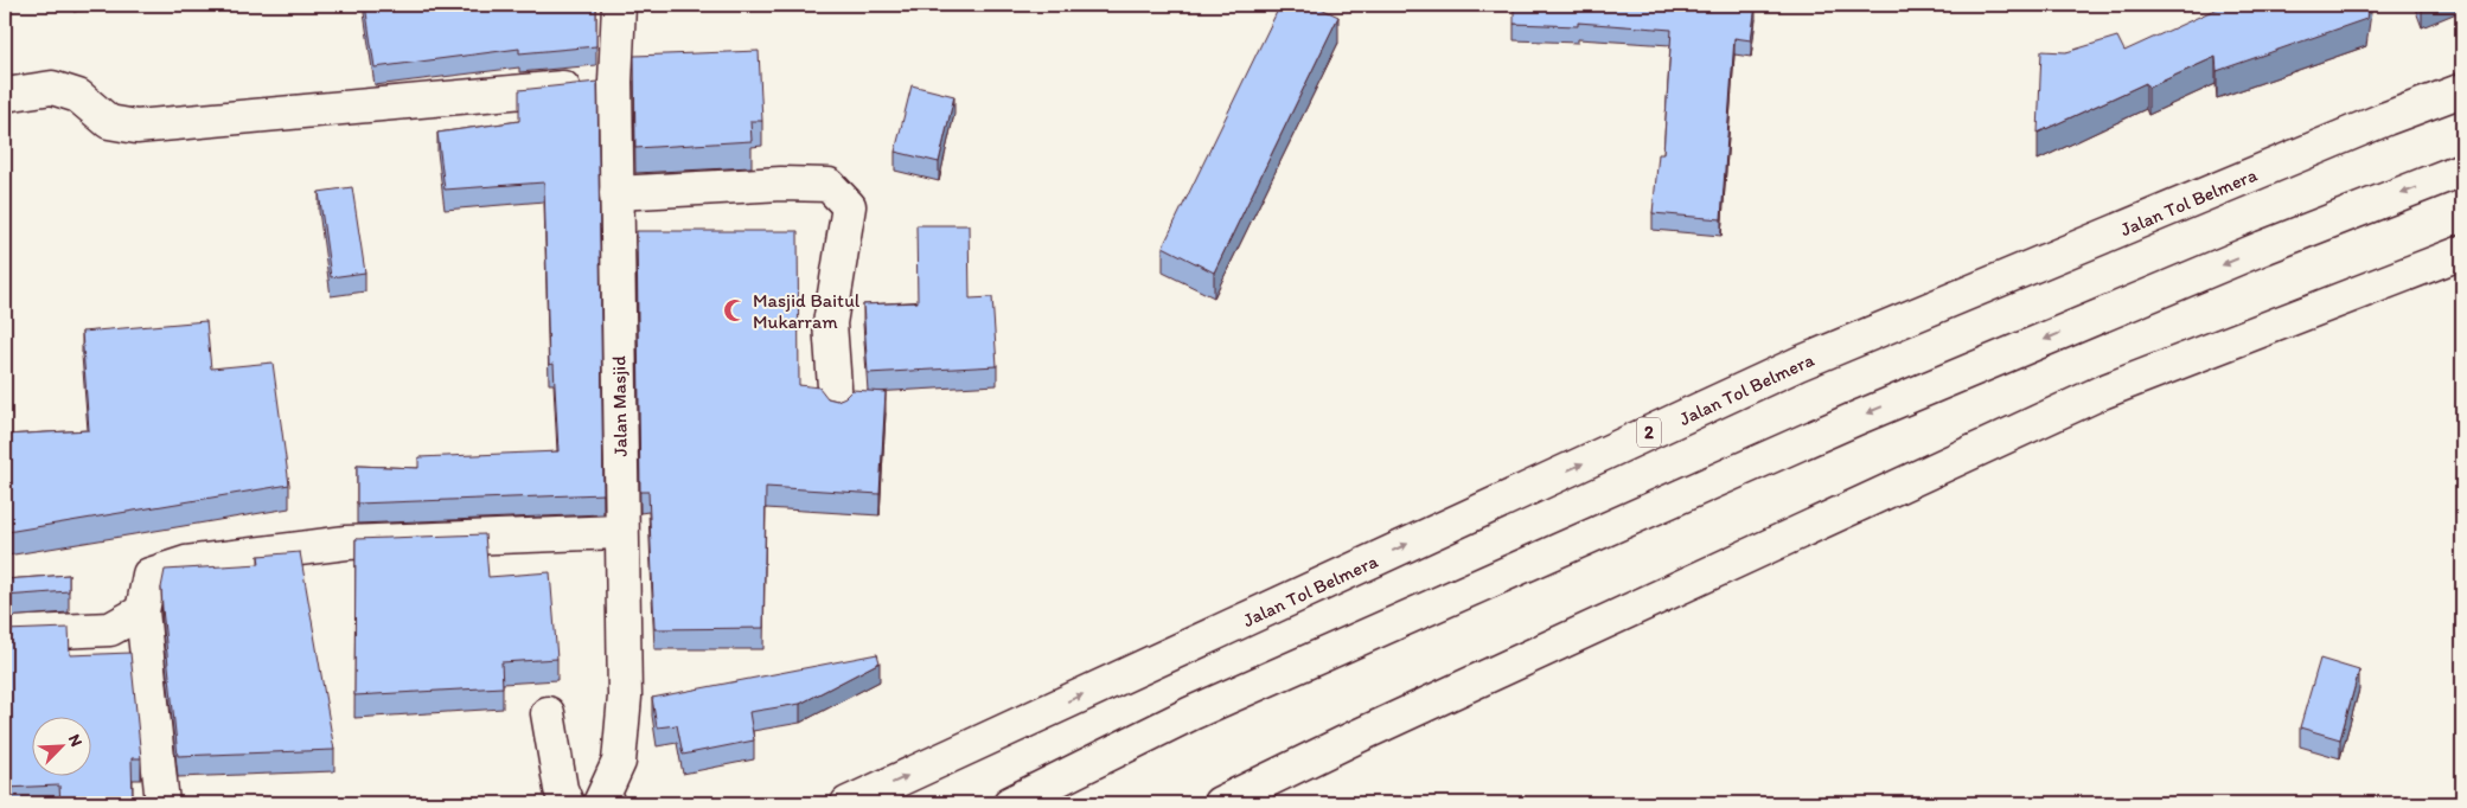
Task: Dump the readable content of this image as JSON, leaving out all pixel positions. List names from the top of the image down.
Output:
{
  "streets": {
    "main road": ["Jalan Tol Belmera", "Jalan Masjid", "2"]
  },
  "places": {
    "mosque": ["Masjid Baitul Mukarram"]
  },
  "north": "top right"
}
